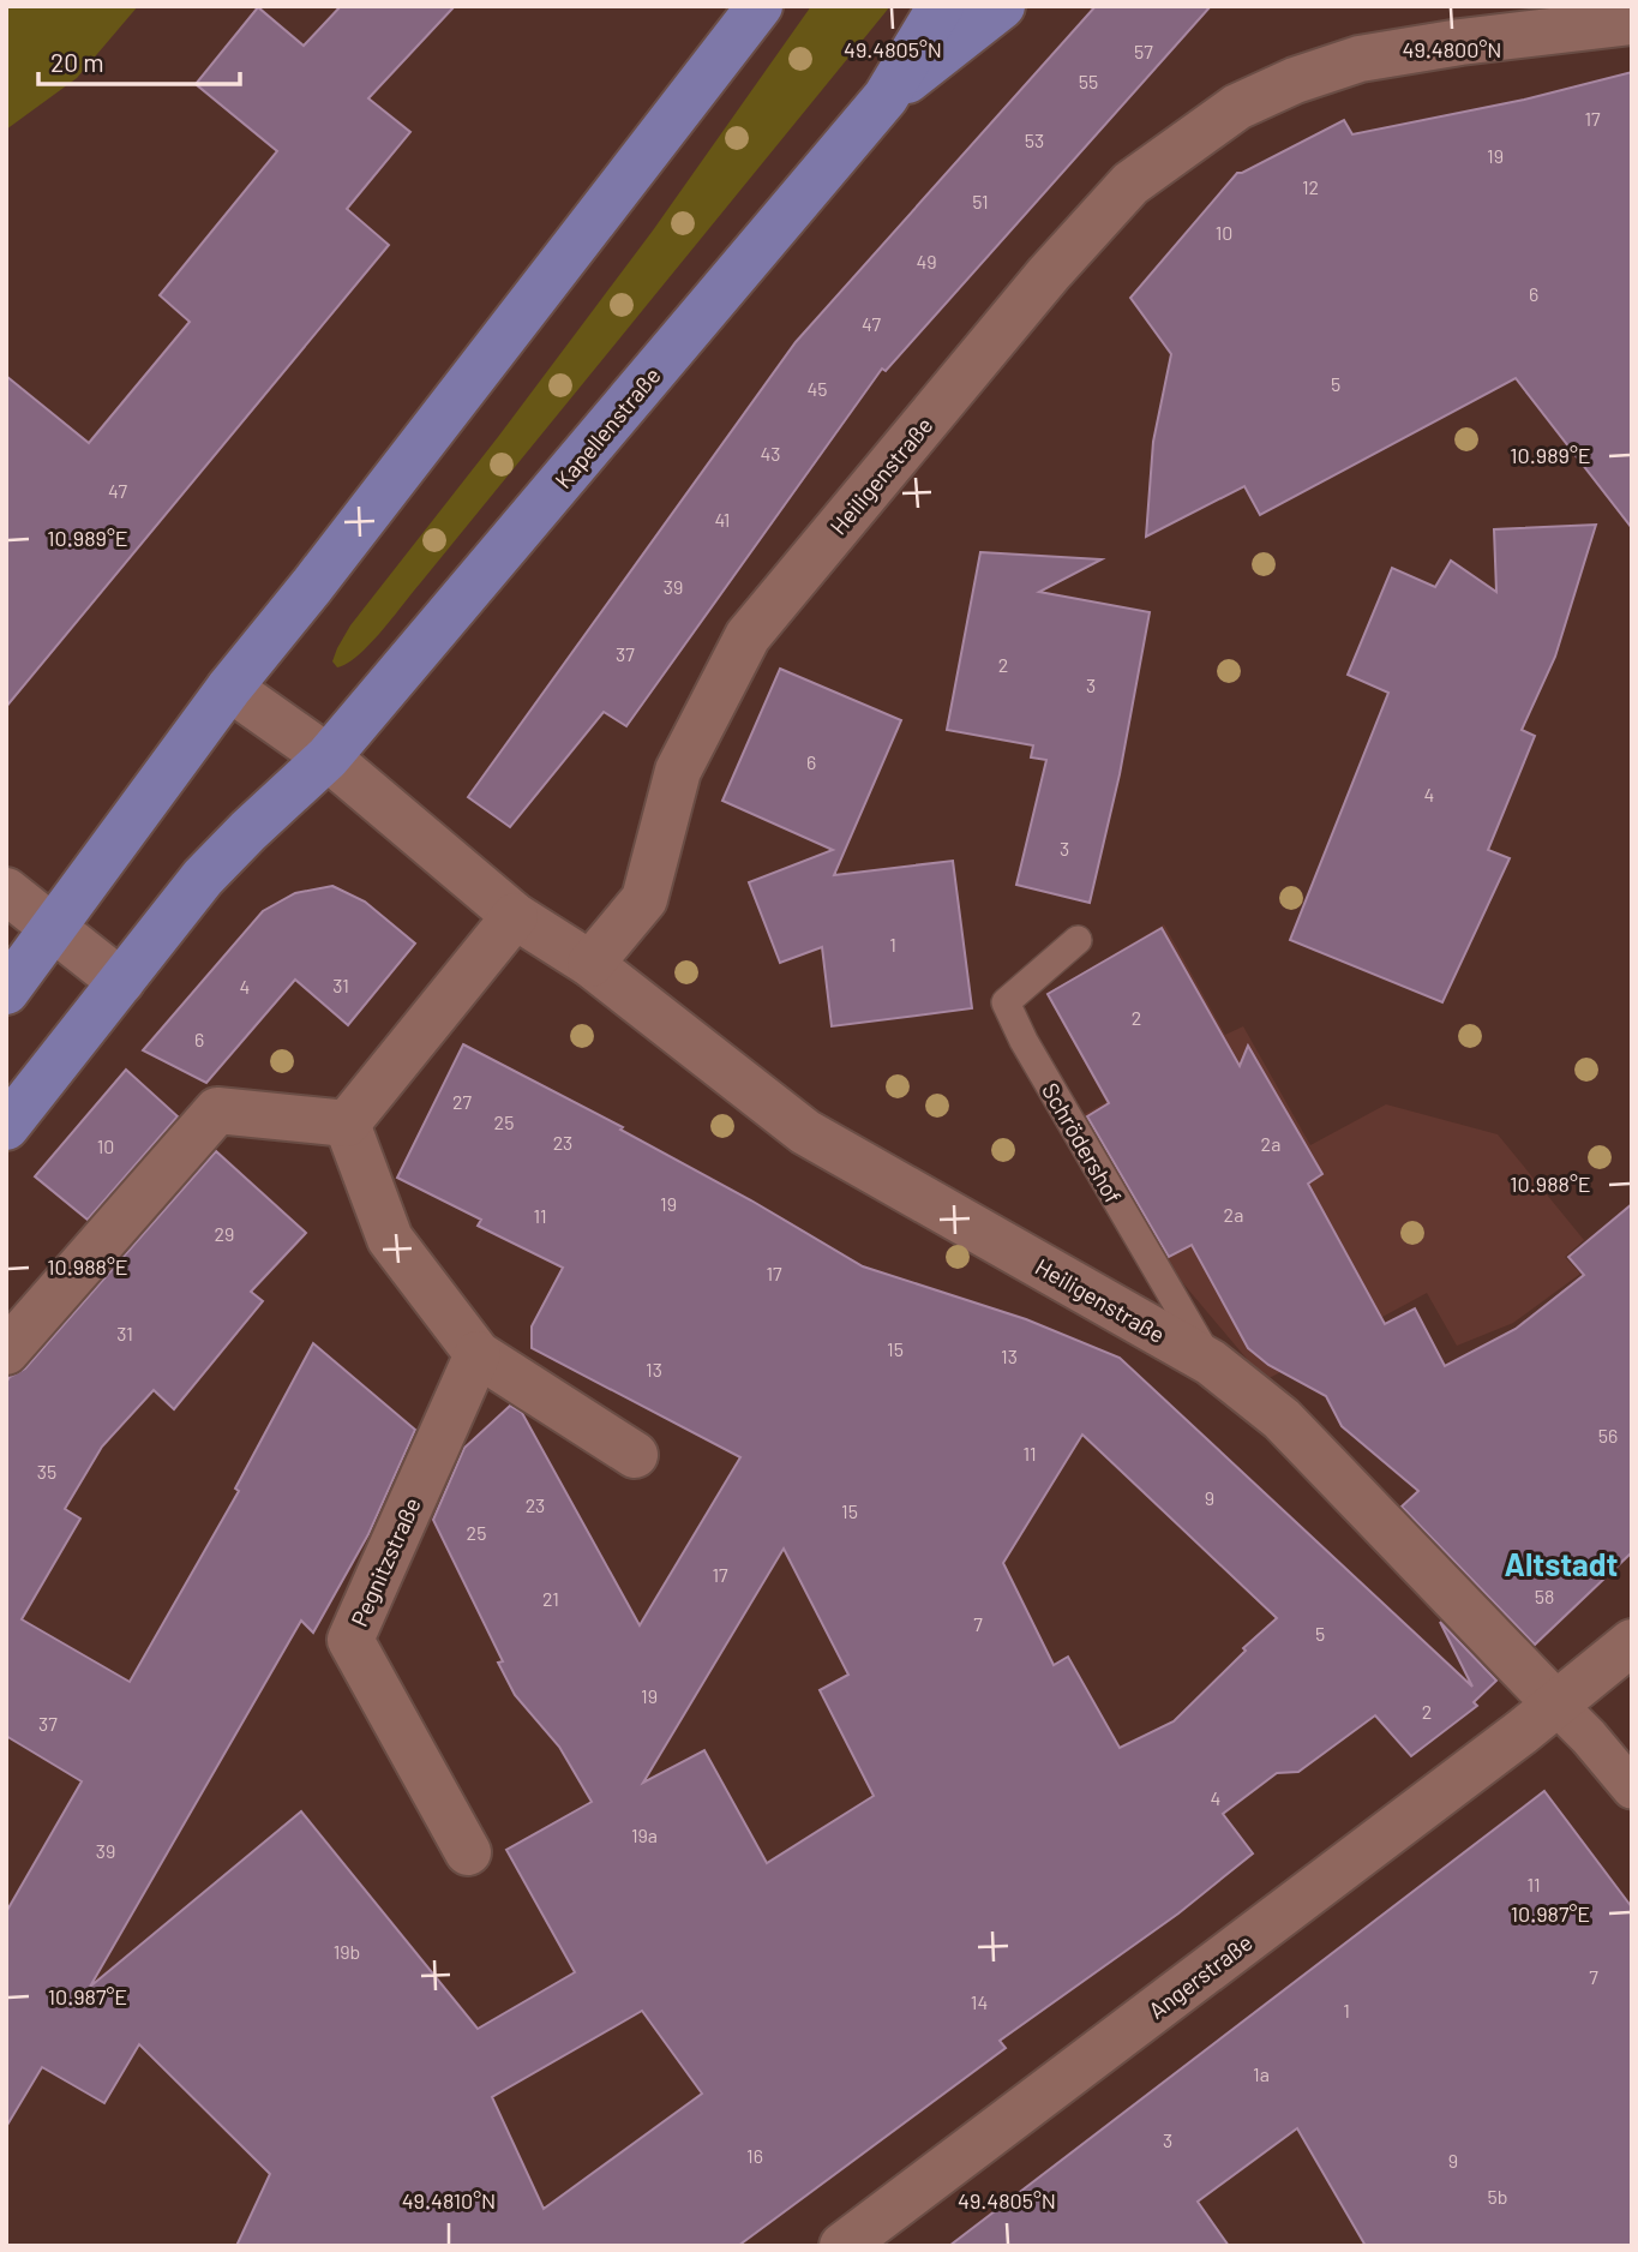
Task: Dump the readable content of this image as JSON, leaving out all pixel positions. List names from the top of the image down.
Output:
{
  "streets": {
    "main road": ["Kapellenstraße"],
    "street": ["Heiligenstraße", "Pegnitzstraße", "Angerstraße"],
    "lane": ["Schrödershof"]
  },
  "crossings": [
    ["Kapellenstraße", "Heiligenstraße"],
    ["Heiligenstraße", "Schrödershof"],
    ["Heiligenstraße", "Angerstraße"]
  ],
  "districts": ["Altstadt"],
  "house_numbers": [
    "57",
    "55",
    "17",
    "53",
    "19",
    "12",
    "51",
    "10",
    "49",
    "6",
    "47",
    "5",
    "45",
    "43",
    "47",
    "41",
    "39",
    "37",
    "2",
    "3",
    "6",
    "4",
    "3",
    "1",
    "31",
    "4",
    "2",
    "6",
    "27",
    "25",
    "23",
    "2a",
    "10",
    "19",
    "2a",
    "11",
    "29",
    "17",
    "31",
    "15",
    "13",
    "13",
    "56",
    "11",
    "35",
    "9",
    "23",
    "15",
    "25",
    "17",
    "58",
    "21",
    "7",
    "5",
    "19",
    "2",
    "37",
    "4",
    "19a",
    "39",
    "11",
    "19b",
    "7",
    "14",
    "1",
    "1a",
    "3",
    "16",
    "9",
    "5b"
  ],
  "scale_bar": "20 m",
  "coordinates": [
    "49.4805°N",
    "49.4800°N",
    "10.989°E",
    "10.988°E",
    "10.987°E",
    "49.4810°N"
  ]
}
